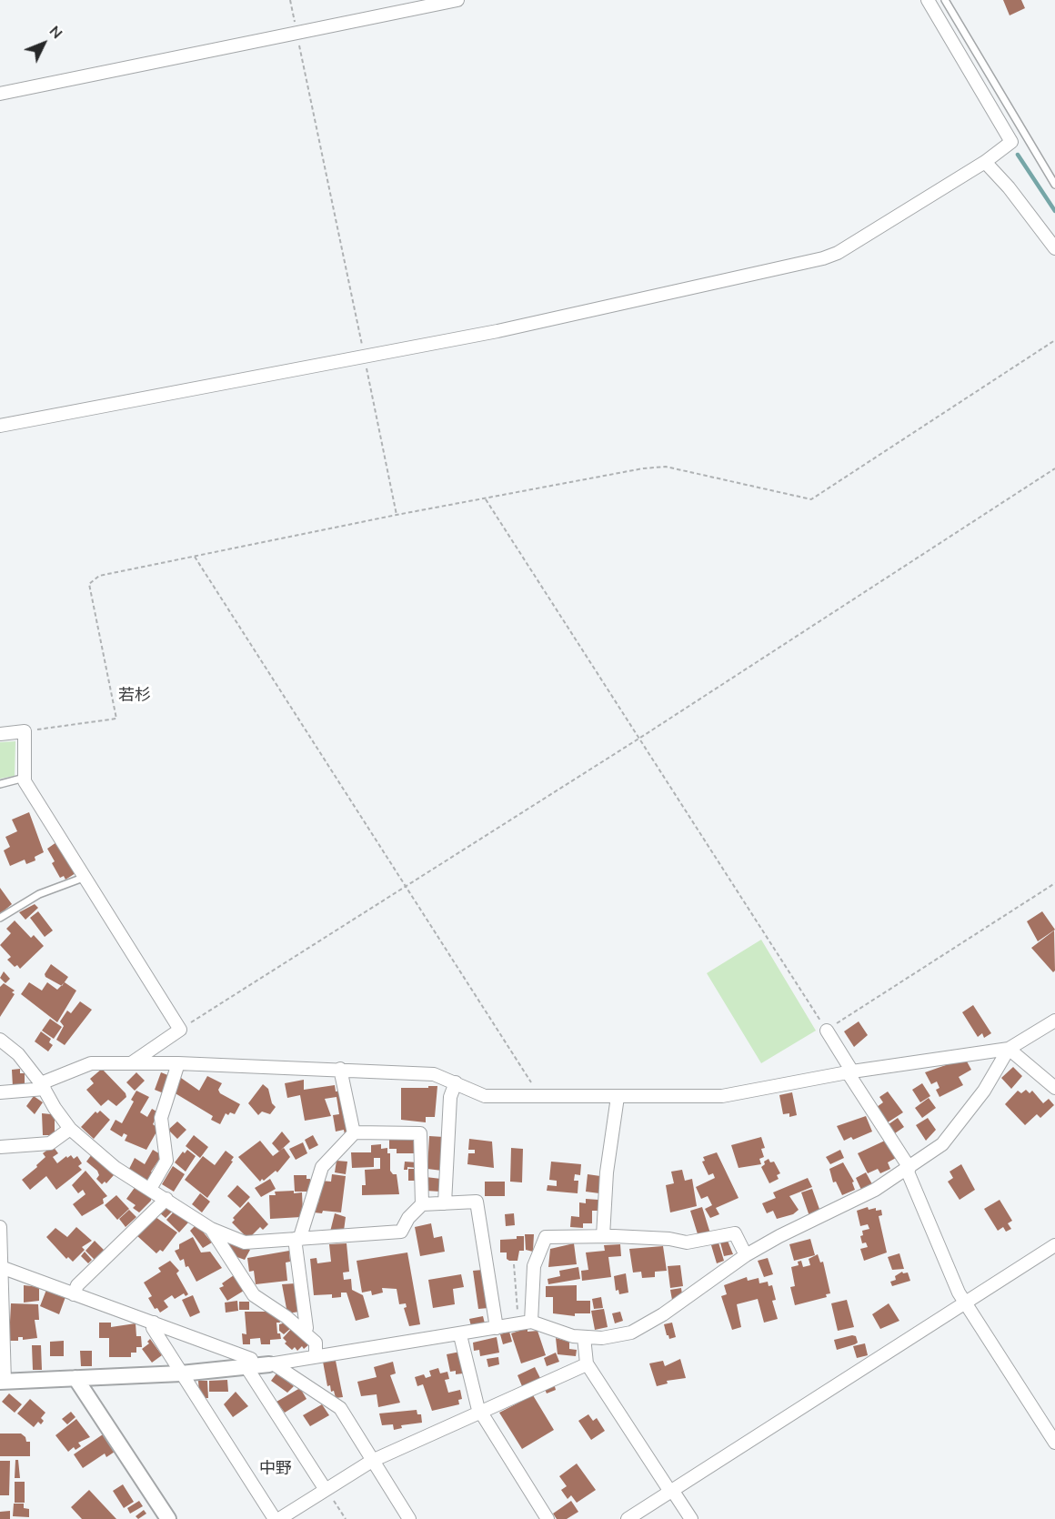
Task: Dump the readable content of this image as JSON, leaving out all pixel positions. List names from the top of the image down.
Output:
{
  "districts": ["若杉", "中野"],
  "north": "top right"
}
